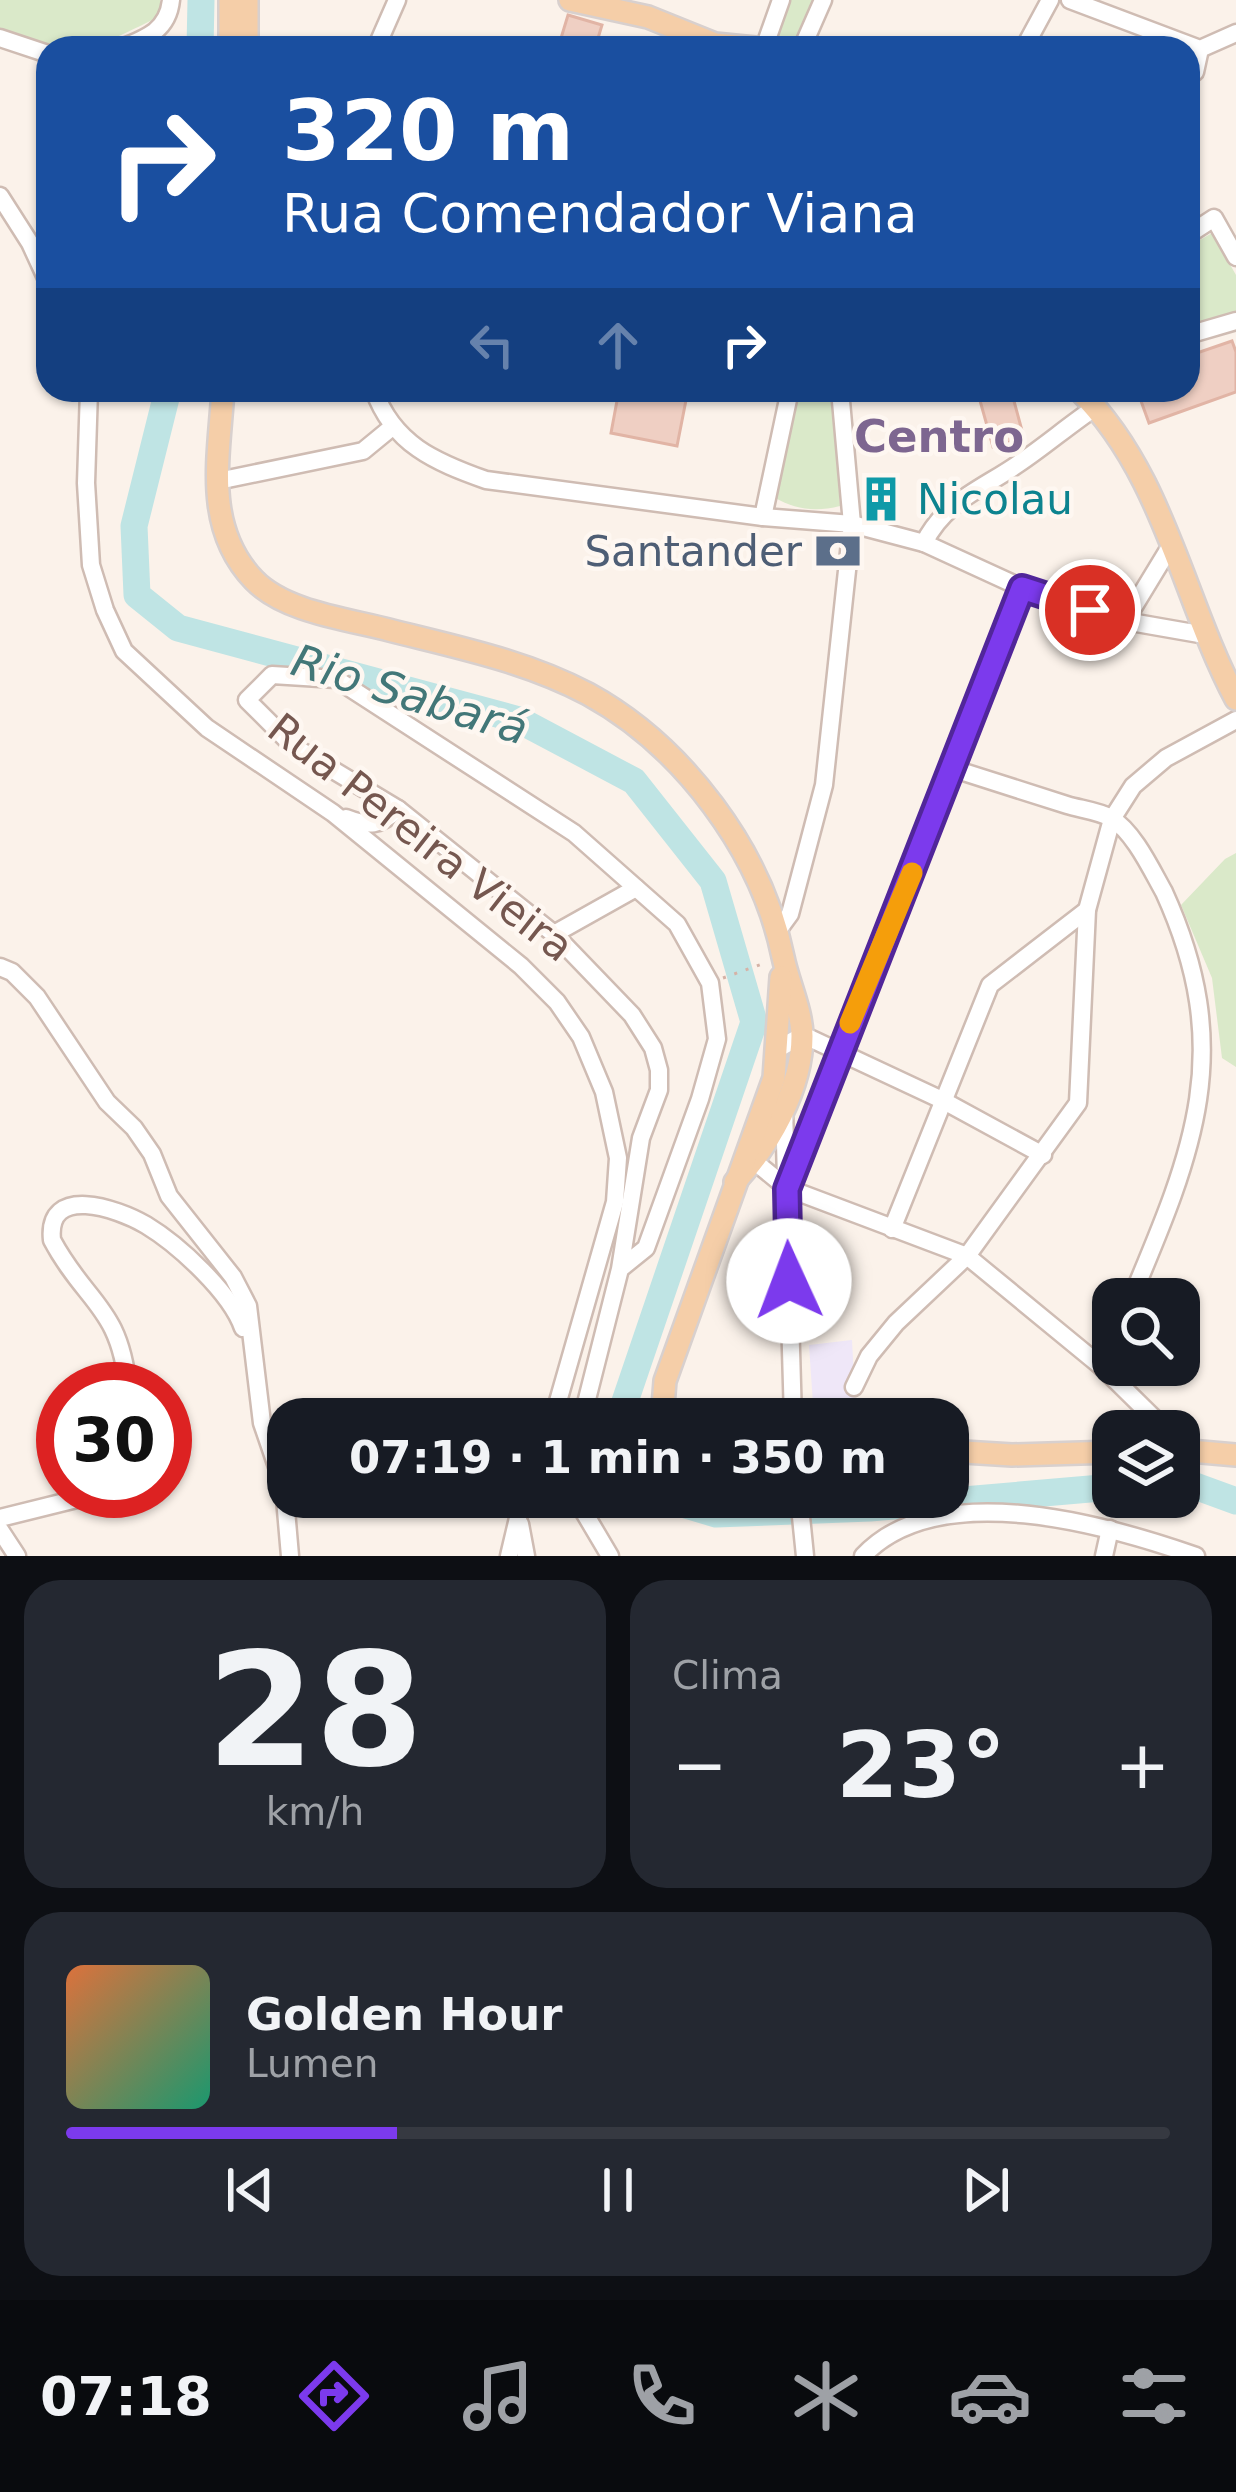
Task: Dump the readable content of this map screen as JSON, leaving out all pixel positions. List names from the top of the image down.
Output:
{
  "streets": {
    "street": ["Rua Pereira Vieira"]
  },
  "districts": ["Centro"],
  "water": ["Rio Sabará"],
  "places": {
    "building": ["Nicolau"],
    "bank": ["Santander"]
  },
  "page": {
    "turn": ["320 m", "Rua Comendador Viana"],
    "limit": "30",
    "trip": "07:19 · 1 min · 350 m",
    "tile": [
      ["28", "km/h"],
      "Clima"
    ],
    "heat": ["−", "23°", "+"],
    "song": ["Golden Hour", "Lumen"],
    "tabs": "07:18"
  }
}
